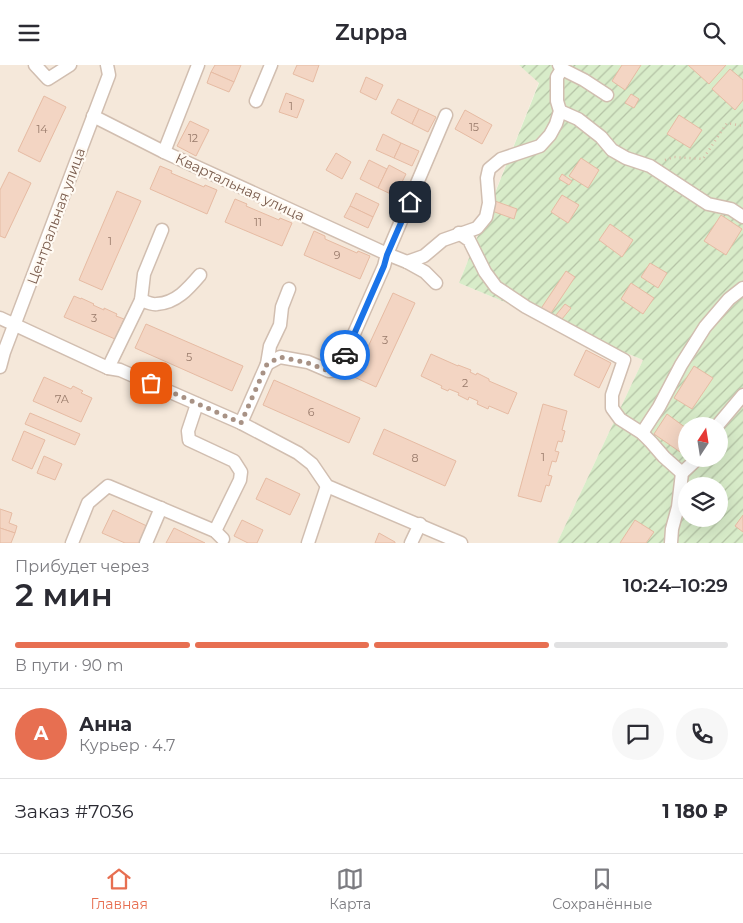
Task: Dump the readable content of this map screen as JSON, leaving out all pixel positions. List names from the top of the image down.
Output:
{
  "streets": {
    "street": ["Квартальная улица", "Центральная улица"]
  },
  "crossings": [
    ["Квартальная улица", "Центральная улица"]
  ],
  "house_numbers": [
    "1",
    "15",
    "14",
    "12",
    "11",
    "1",
    "9",
    "3",
    "3",
    "5",
    "2",
    "7А",
    "6",
    "1",
    "8"
  ],
  "north": "top",
  "page": {
    "header": "Zuppa",
    "heading": ["2 мин", "Прибудет через", "10:24–10:29"],
    "panel": [
      "Анна",
      "Курьер · 4.7",
      "Заказ #7036",
      "1 180 ₽"
    ],
    "bar": "В пути · 90 m",
    "round": "А",
    "tabs": ["Главная", "Карта", "Сохранённые"]
  }
}
